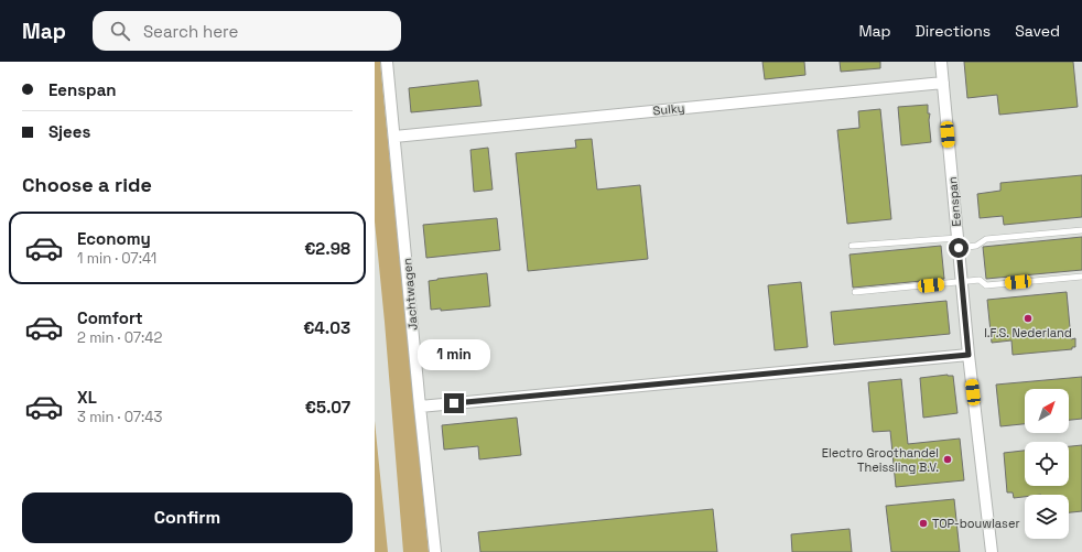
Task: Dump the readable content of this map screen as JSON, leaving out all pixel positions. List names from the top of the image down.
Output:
{
  "streets": {
    "street": ["Sulky", "Eenspan", "Jachtwagen"]
  },
  "crossings": [
    ["Sulky", "Eenspan"],
    ["Sulky", "Jachtwagen"]
  ],
  "places": ["I.F.S. Nederland", "Electro Groothandel Theissling B.V.", "TOP-bouwlaser"],
  "north": "top right",
  "page": {
    "header": "Map",
    "search": "Search here",
    "nav": ["Map", "Directions", "Saved"],
    "banner": ["Eenspan", "Sjees"],
    "heading": "Choose a ride",
    "list": [
      {
        "name": "Economy",
        "note": "1 min · 07:41",
        "value": "€2.98"
      },
      {
        "name": "Comfort",
        "note": "2 min · 07:42",
        "value": "€4.03"
      },
      {
        "name": "XL",
        "note": "3 min · 07:43",
        "value": "€5.07"
      }
    ],
    "bubble": "1 min",
    "buttons": "Confirm"
  }
}
